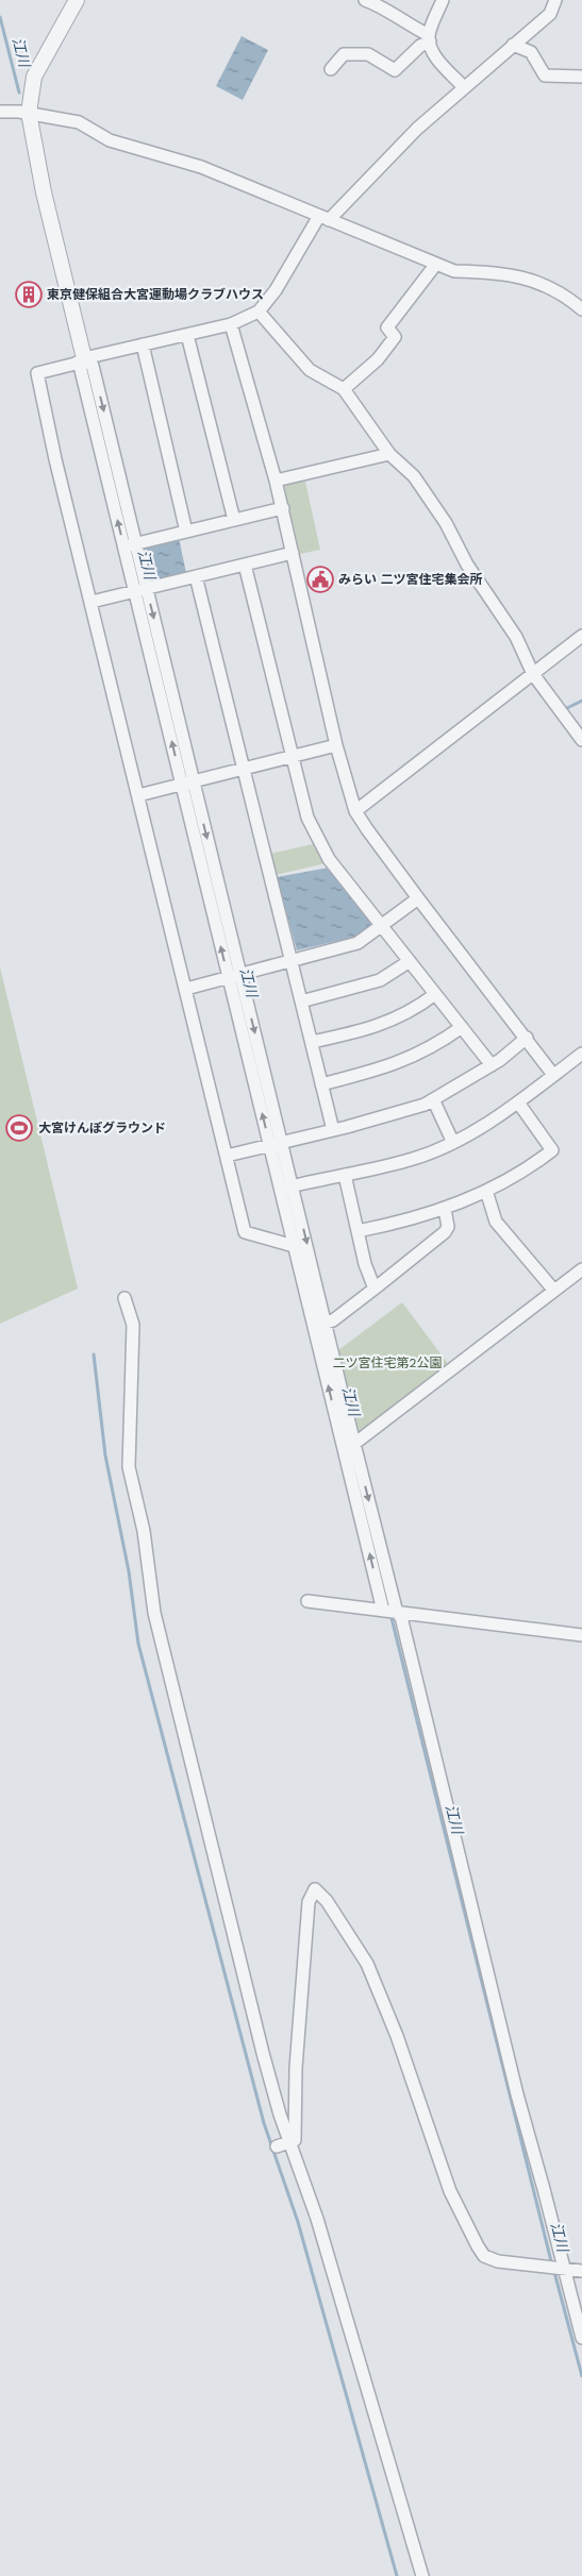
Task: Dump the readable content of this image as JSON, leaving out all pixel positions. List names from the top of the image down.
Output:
{
  "water": ["江川"],
  "parks": ["二ツ宮住宅第2公園"],
  "places": {
    "building": ["東京健保組合大宮運動場クラブハウス"],
    "public building": ["みらい 二ツ宮住宅集会所"],
    "sports": ["大宮けんぽグラウンド"]
  }
}
